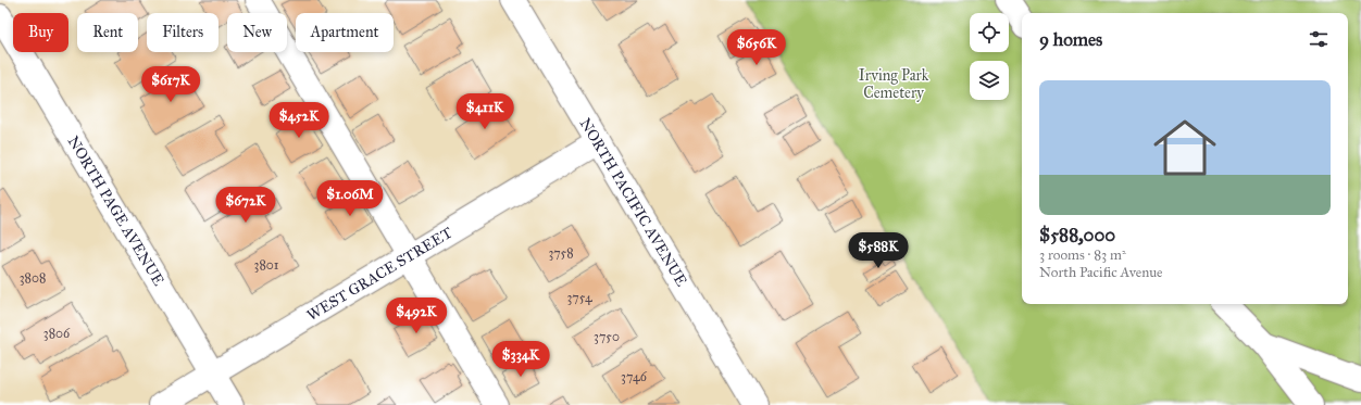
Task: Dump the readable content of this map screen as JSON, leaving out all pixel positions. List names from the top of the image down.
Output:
{
  "streets": {
    "street": ["NORTH PACIFIC AVENUE", "NORTH PAGE AVENUE", "WEST GRACE STREET"]
  },
  "crossings": [
    ["NORTH PACIFIC AVENUE", "WEST GRACE STREET"],
    ["NORTH PAGE AVENUE", "WEST GRACE STREET"]
  ],
  "parks": ["Irving Park Cemetery"],
  "house_numbers": [
    "3758",
    "3801",
    "3808",
    "3754",
    "3806",
    "3750",
    "3746"
  ],
  "page": {
    "chip": [
      "Buy",
      "Rent",
      "Filters",
      "New",
      "Apartment"
    ],
    "heading": "9 homes",
    "price": [
      "$656K",
      "$617K",
      "$411K",
      "$452K",
      "$1.06M",
      "$672K",
      "$588K",
      "$492K",
      "$334K"
    ],
    "list": [
      {
        "name": "$588,000",
        "note": "3 rooms · 83 m² · North Pacific Avenue"
      }
    ]
  }
}
